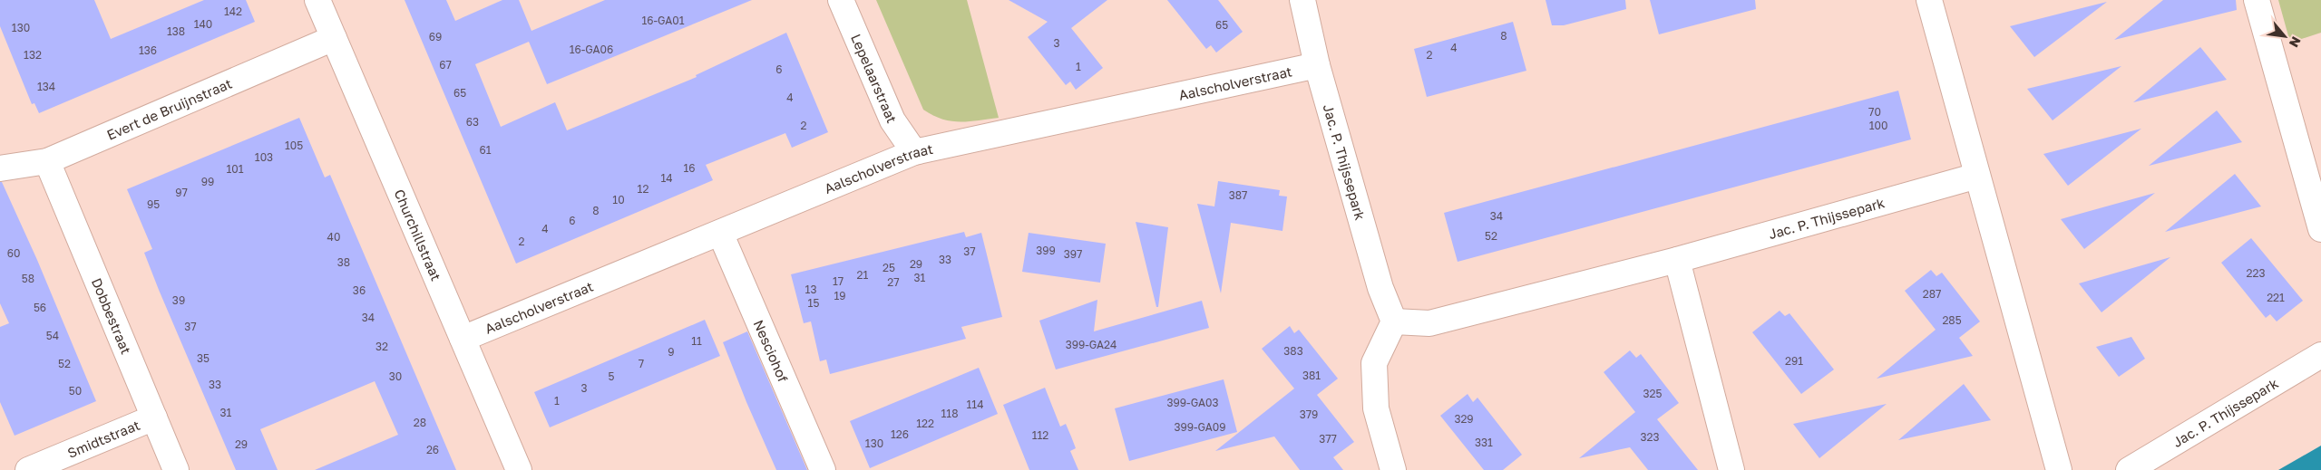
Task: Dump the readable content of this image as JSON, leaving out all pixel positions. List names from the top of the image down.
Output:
{
  "streets": {
    "street": [
      "Lepelaarstraat",
      "Aalscholverstraat",
      "Evert de Bruijnstraat",
      "Jac. P. Thijssepark",
      "Churchillstraat",
      "Dobbestraat",
      "Nesciohof",
      "Smidtstraat"
    ]
  },
  "crossings": [
    ["Lepelaarstraat", "Aalscholverstraat"],
    ["Aalscholverstraat", "Jac. P. Thijssepark"],
    ["Aalscholverstraat", "Churchillstraat"],
    ["Aalscholverstraat", "Nesciohof"],
    ["Evert de Bruijnstraat", "Churchillstraat"],
    ["Evert de Bruijnstraat", "Dobbestraat"],
    ["Dobbestraat", "Smidtstraat"]
  ],
  "house_numbers": [
    "142",
    "16-GA01",
    "140",
    "65",
    "130",
    "138",
    "8",
    "69",
    "3",
    "4",
    "16-GA06",
    "136",
    "132",
    "2",
    "67",
    "1",
    "6",
    "134",
    "65",
    "4",
    "70",
    "63",
    "2",
    "100",
    "105",
    "61",
    "103",
    "16",
    "101",
    "14",
    "99",
    "12",
    "97",
    "387",
    "10",
    "95",
    "8",
    "34",
    "6",
    "4",
    "52",
    "40",
    "2",
    "399",
    "37",
    "60",
    "397",
    "33",
    "38",
    "29",
    "25",
    "223",
    "21",
    "31",
    "58",
    "17",
    "27",
    "13",
    "36",
    "287",
    "19",
    "221",
    "39",
    "15",
    "56",
    "34",
    "285",
    "37",
    "54",
    "11",
    "399-GA24",
    "32",
    "383",
    "9",
    "35",
    "291",
    "52",
    "7",
    "381",
    "30",
    "5",
    "33",
    "3",
    "50",
    "325",
    "1",
    "399-GA03",
    "114",
    "31",
    "118",
    "379",
    "329",
    "28",
    "122",
    "399-GA09",
    "126",
    "112",
    "323",
    "377",
    "331",
    "130",
    "29",
    "26"
  ],
  "north": "bottom right"
}
